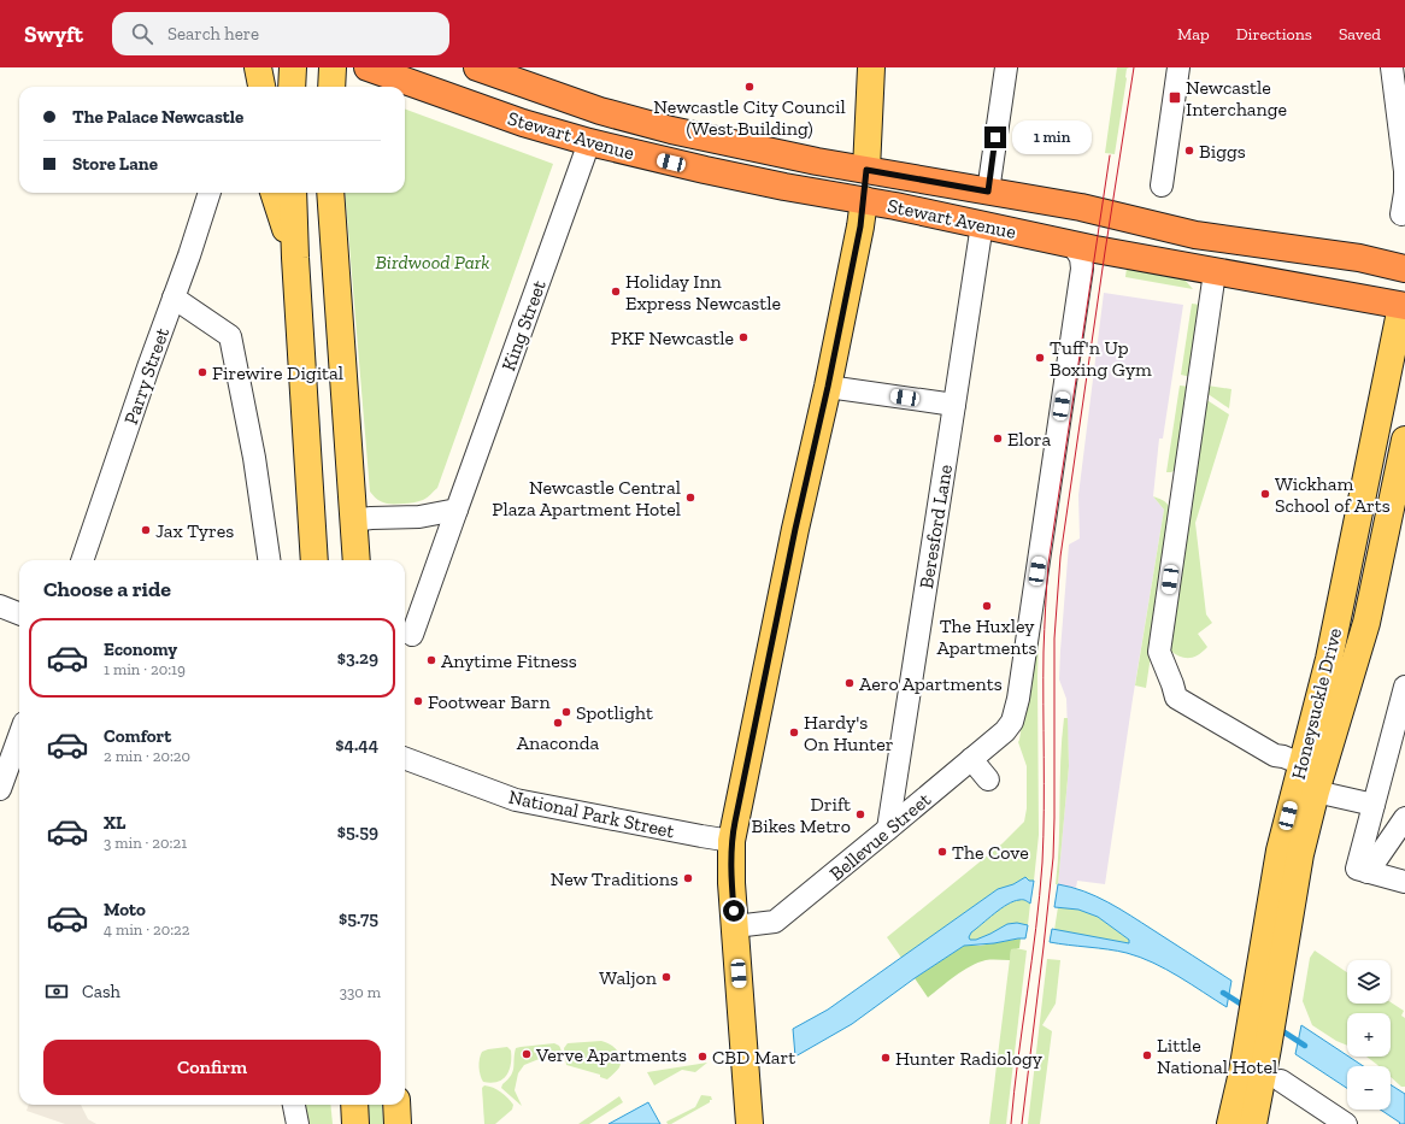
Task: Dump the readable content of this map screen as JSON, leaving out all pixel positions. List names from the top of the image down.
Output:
{
  "streets": {
    "highway": ["Stewart Avenue"],
    "main road": ["Honeysuckle Drive"],
    "street": [
      "King Street",
      "Parry Street",
      "Beresford Lane",
      "National Park Street",
      "Bellevue Street"
    ]
  },
  "crossings": [
    ["Stewart Avenue", "King Street"],
    ["Stewart Avenue", "Beresford Lane"],
    ["Stewart Avenue", "Honeysuckle Drive"],
    ["Stewart Avenue", "Bellevue Street"],
    ["Beresford Lane", "Bellevue Street"]
  ],
  "parks": ["Birdwood Park"],
  "places": {
    "other": [
      "Newcastle City Council (West Building)",
      "Biggs",
      "Holiday Inn Express Newcastle",
      "PKF Newcastle",
      "Tuff'n Up Boxing Gym",
      "Firewire Digital",
      "Elora",
      "Wickham School of Arts",
      "Newcastle Central Plaza Apartment Hotel",
      "Jax Tyres",
      "The Huxley Apartments",
      "Anytime Fitness",
      "Aero Apartments",
      "Footwear Barn",
      "Spotlight",
      "Anaconda",
      "Hardy's On Hunter",
      "Drift Bikes Metro",
      "The Cove",
      "New Traditions",
      "Waljon",
      "Verve Apartments",
      "Little National Hotel",
      "CBD Mart",
      "Hunter Radiology"
    ],
    "transit": ["Newcastle Interchange"]
  },
  "page": {
    "header": "Swyft",
    "search": "Search here",
    "nav": ["Map", "Directions", "Saved"],
    "banner": ["The Palace Newcastle", "Store Lane"],
    "bubble": "1 min",
    "heading": "Choose a ride",
    "list": [
      {
        "name": "Economy",
        "note": "1 min · 20:19",
        "value": "$3.29"
      },
      {
        "name": "Comfort",
        "note": "2 min · 20:20",
        "value": "$4.44"
      },
      {
        "name": "XL",
        "note": "3 min · 20:21",
        "value": "$5.59"
      },
      {
        "name": "Moto",
        "note": "4 min · 20:22",
        "value": "$5.75"
      }
    ],
    "map_buttons": ["+", "−"],
    "pay": ["Cash", "330 m"],
    "buttons": "Confirm"
  }
}
